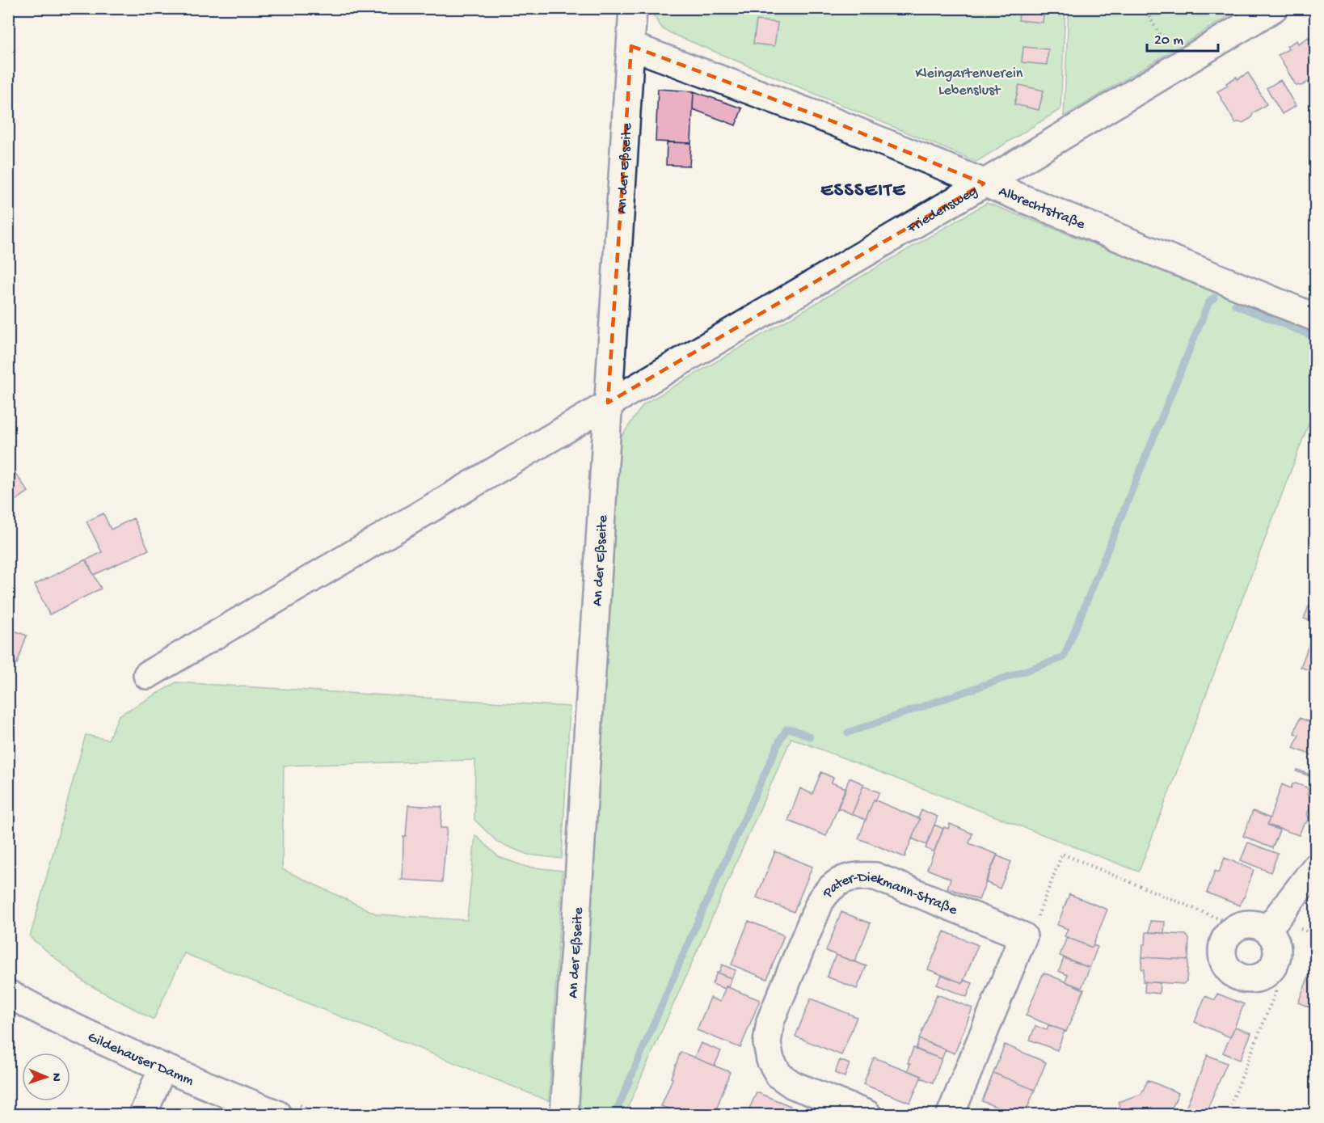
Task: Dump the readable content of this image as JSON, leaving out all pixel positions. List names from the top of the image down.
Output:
{
  "streets": {
    "street": [
      "An der Eßseite",
      "Albrechtstraße",
      "Friedensweg",
      "Pater-Diekmann-Straße",
      "Gildehauser Damm"
    ]
  },
  "crossings": [
    ["An der Eßseite", "Albrechtstraße"],
    ["An der Eßseite", "Friedensweg"],
    ["Albrechtstraße", "Friedensweg"]
  ],
  "districts": ["ESSSEITE"],
  "parks": ["Kleingartenverein Lebenslust"],
  "scale_bar": "20 m",
  "north": "right"
}
